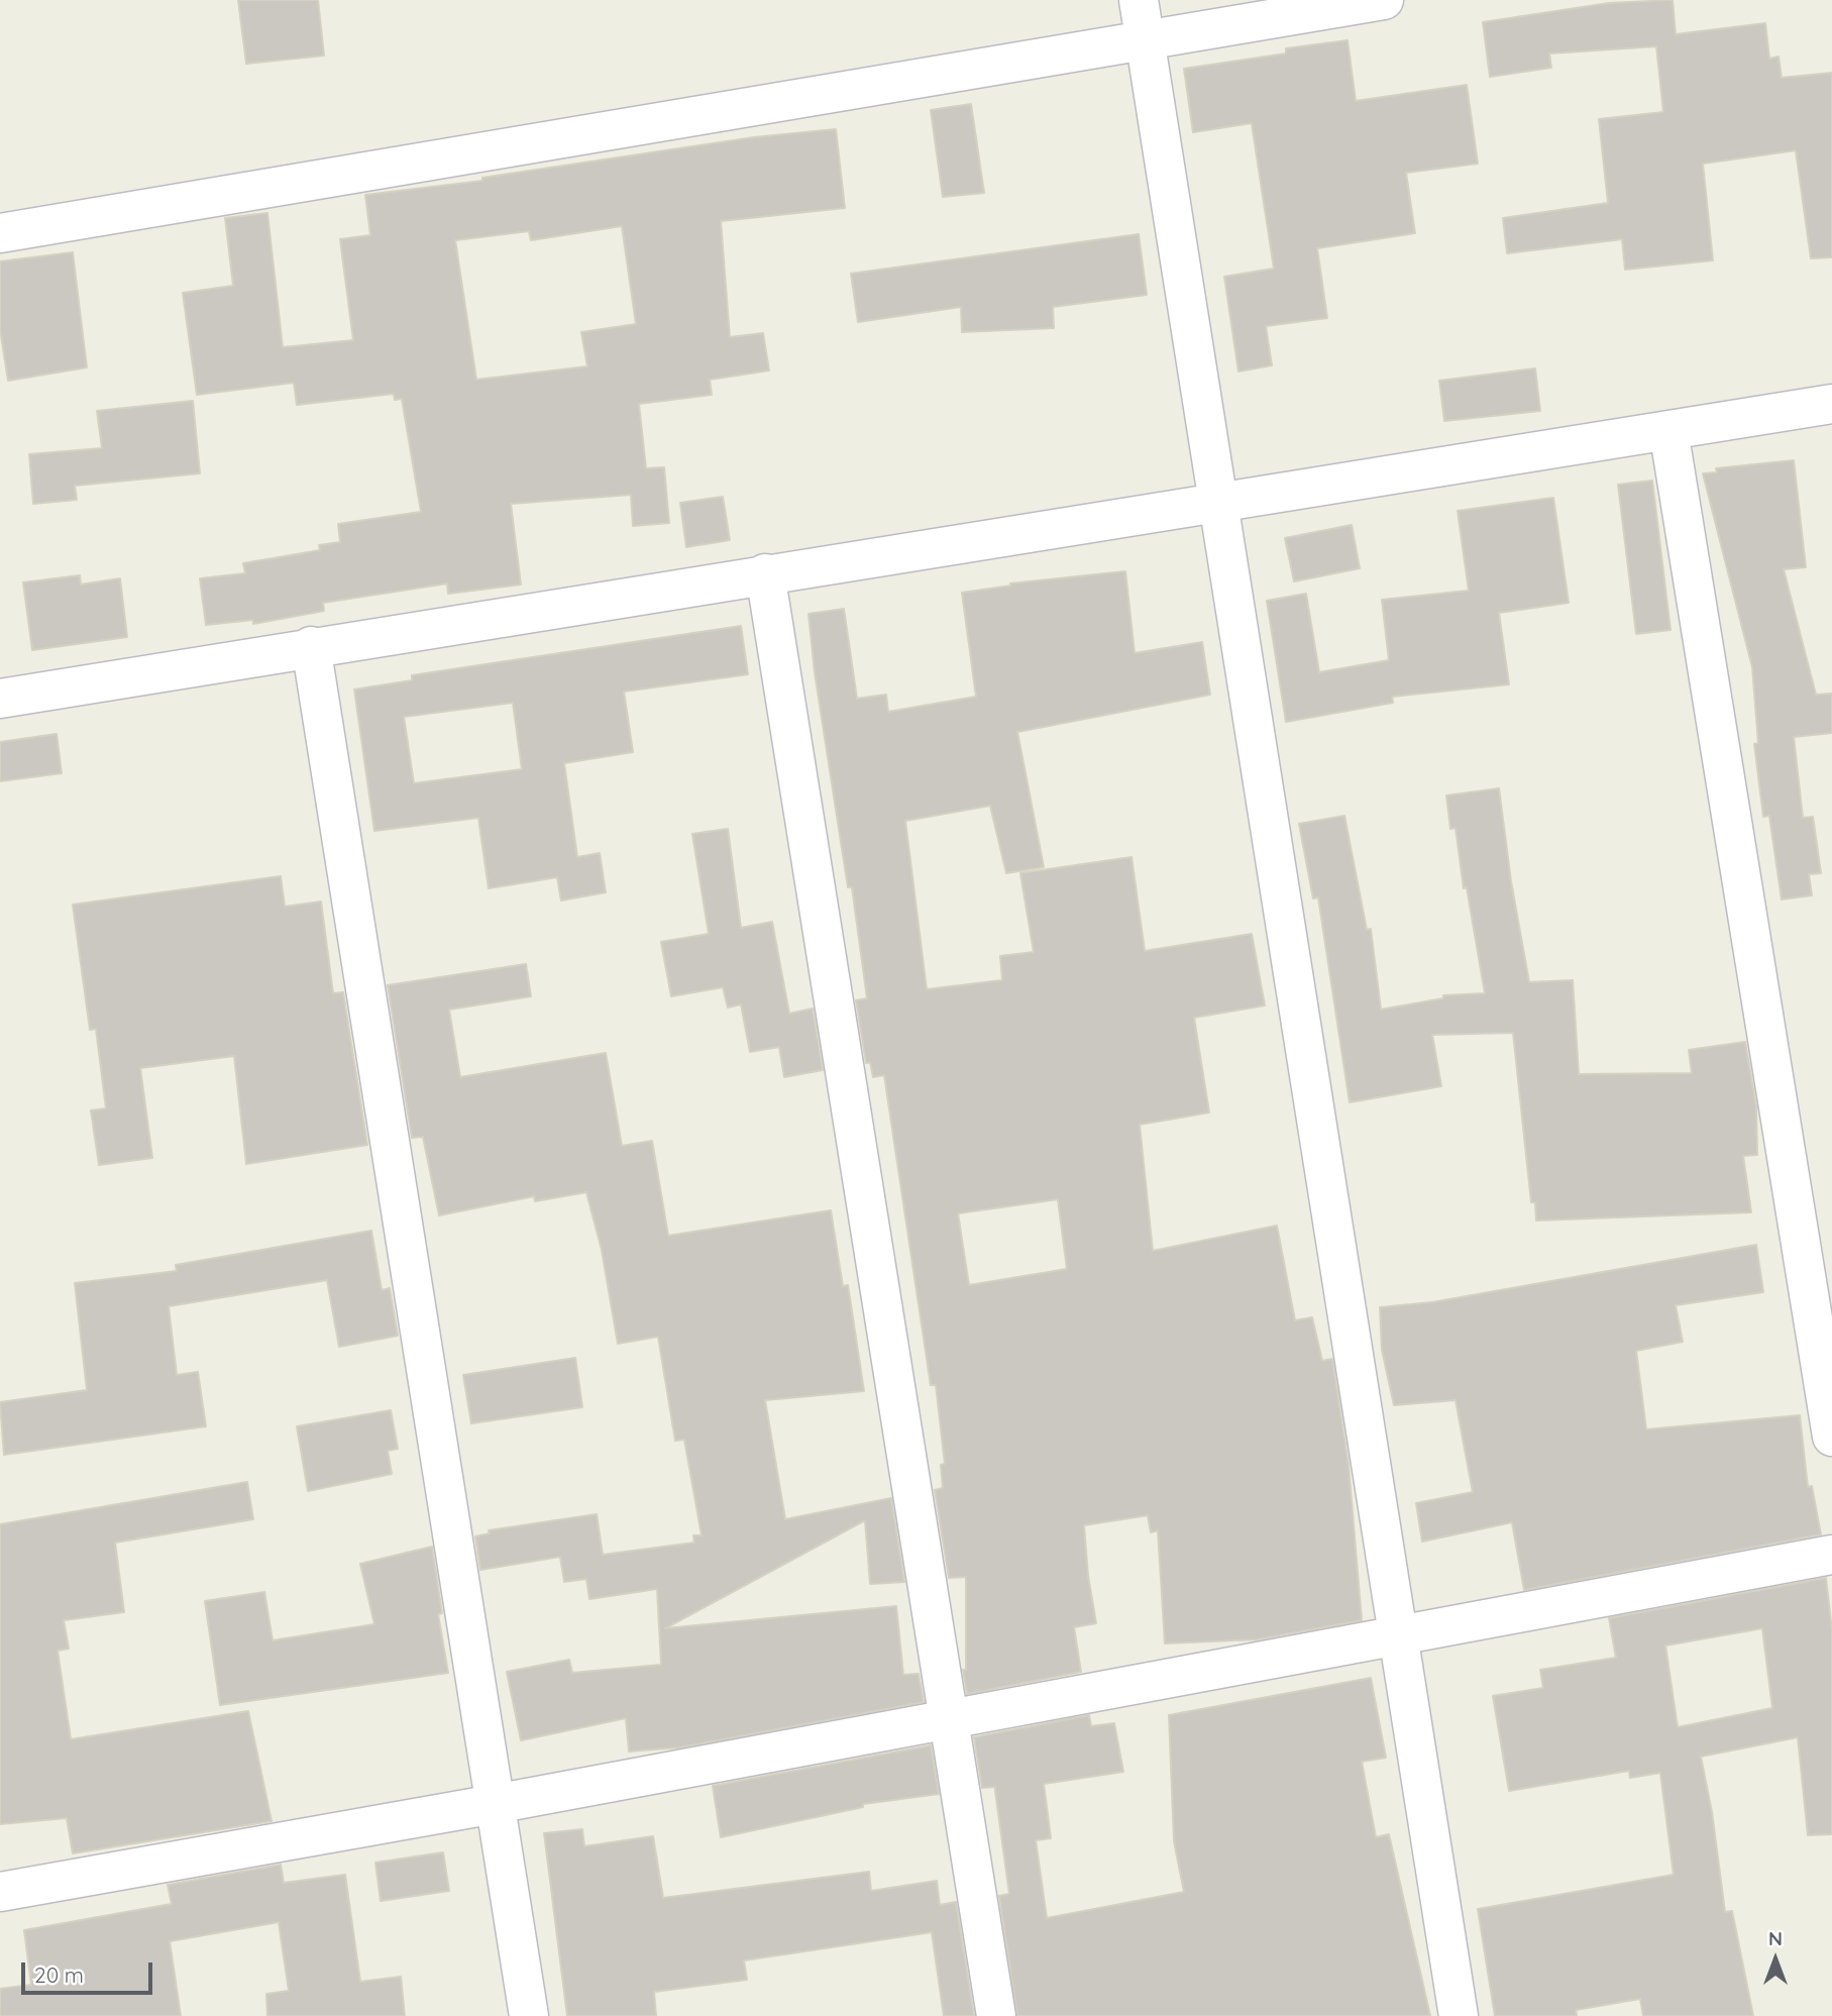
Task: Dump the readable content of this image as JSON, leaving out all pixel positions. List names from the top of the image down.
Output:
{
  "scale_bar": "20 m",
  "north": "top"
}
